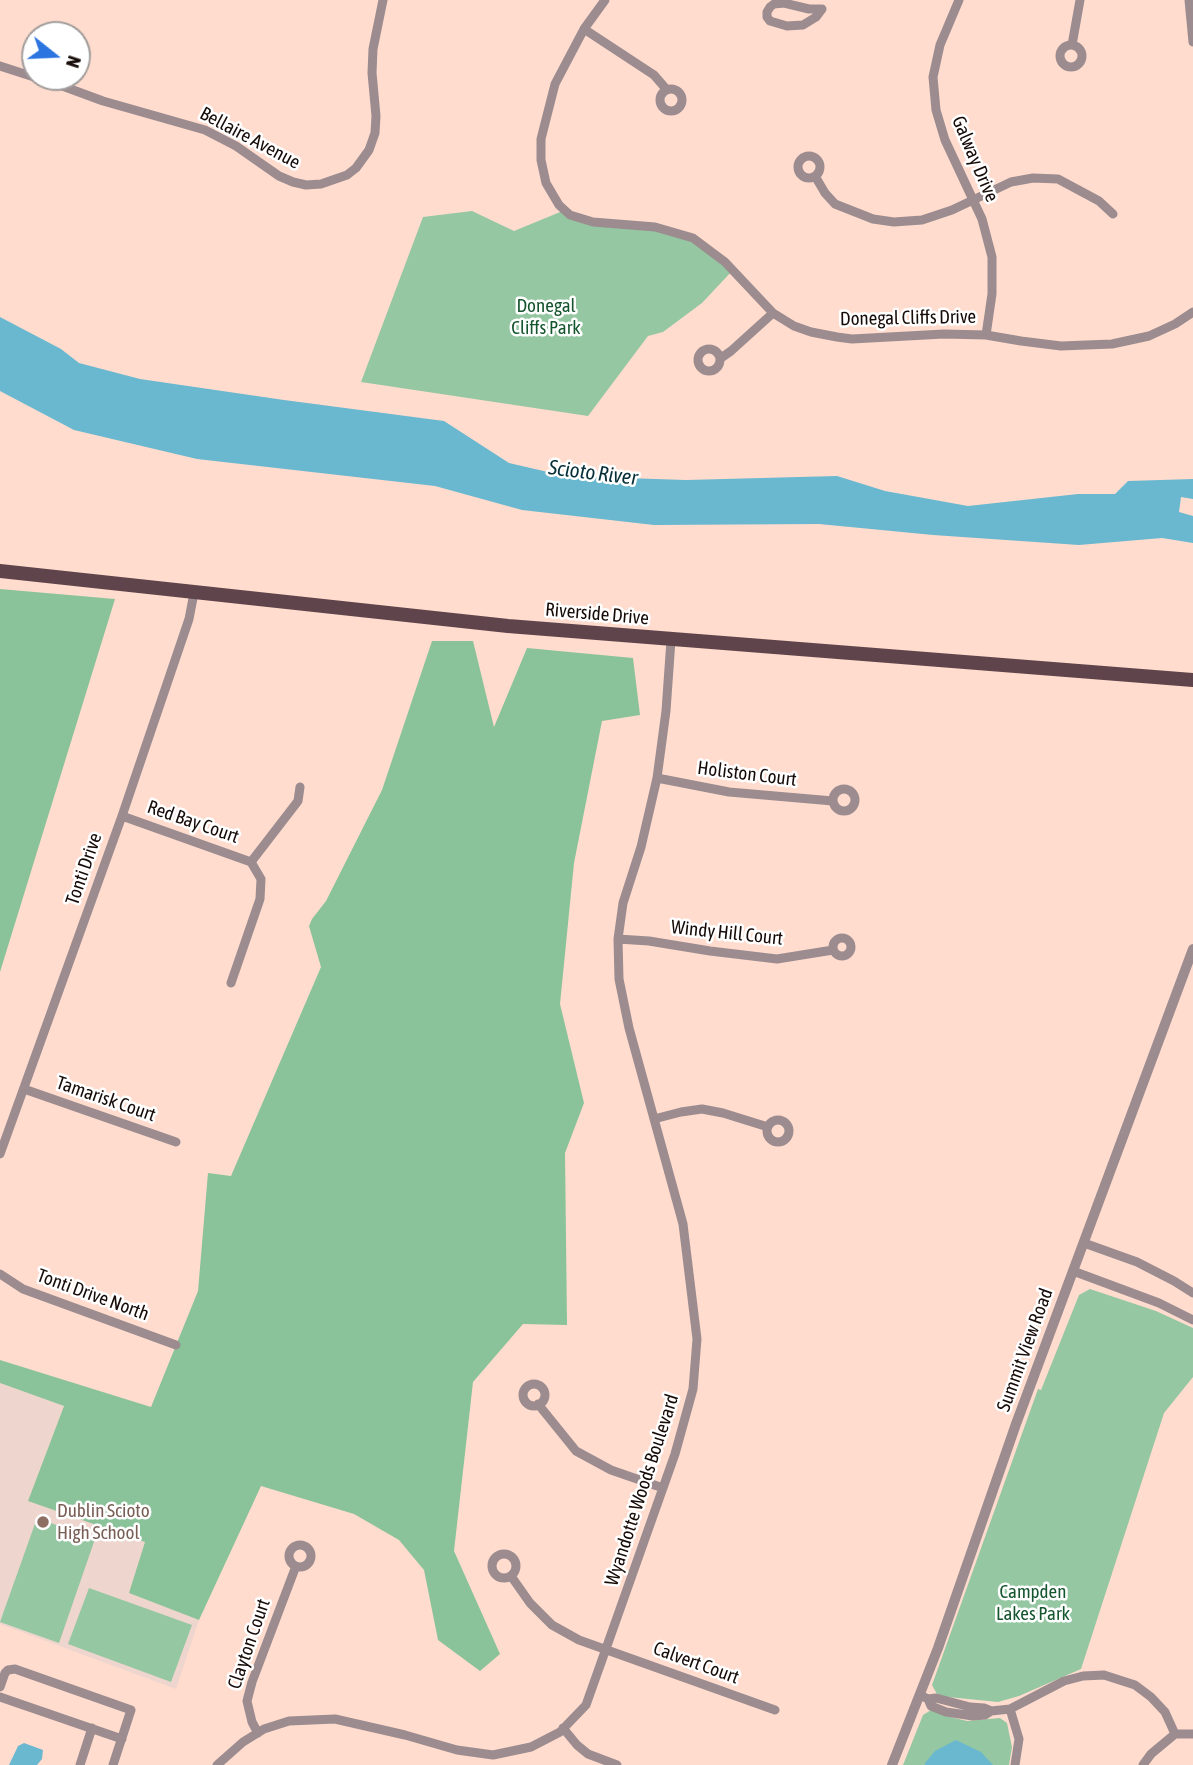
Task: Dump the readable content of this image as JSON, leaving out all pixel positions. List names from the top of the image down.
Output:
{
  "streets": {
    "main road": ["Riverside Drive"],
    "street": [
      "Bellaire Avenue",
      "Galway Drive",
      "Donegal Cliffs Drive",
      "Holiston Court",
      "Red Bay Court",
      "Tonti Drive",
      "Windy Hill Court",
      "Tamarisk Court",
      "Tonti Drive North",
      "Summit View Road",
      "Wyandotte Woods Boulevard",
      "Clayton Court",
      "Calvert Court"
    ]
  },
  "crossings": [
    ["Galway Drive", "Donegal Cliffs Drive"],
    ["Riverside Drive", "Tonti Drive"],
    ["Riverside Drive", "Wyandotte Woods Boulevard"],
    ["Holiston Court", "Wyandotte Woods Boulevard"],
    ["Red Bay Court", "Tonti Drive"],
    ["Tonti Drive", "Tamarisk Court"],
    ["Windy Hill Court", "Wyandotte Woods Boulevard"],
    ["Wyandotte Woods Boulevard", "Clayton Court"],
    ["Wyandotte Woods Boulevard", "Calvert Court"]
  ],
  "water": ["Scioto River"],
  "parks": ["Donegal Cliffs Park", "Campden Lakes Park"],
  "places": ["Dublin Scioto High School"],
  "north": "right"
}
